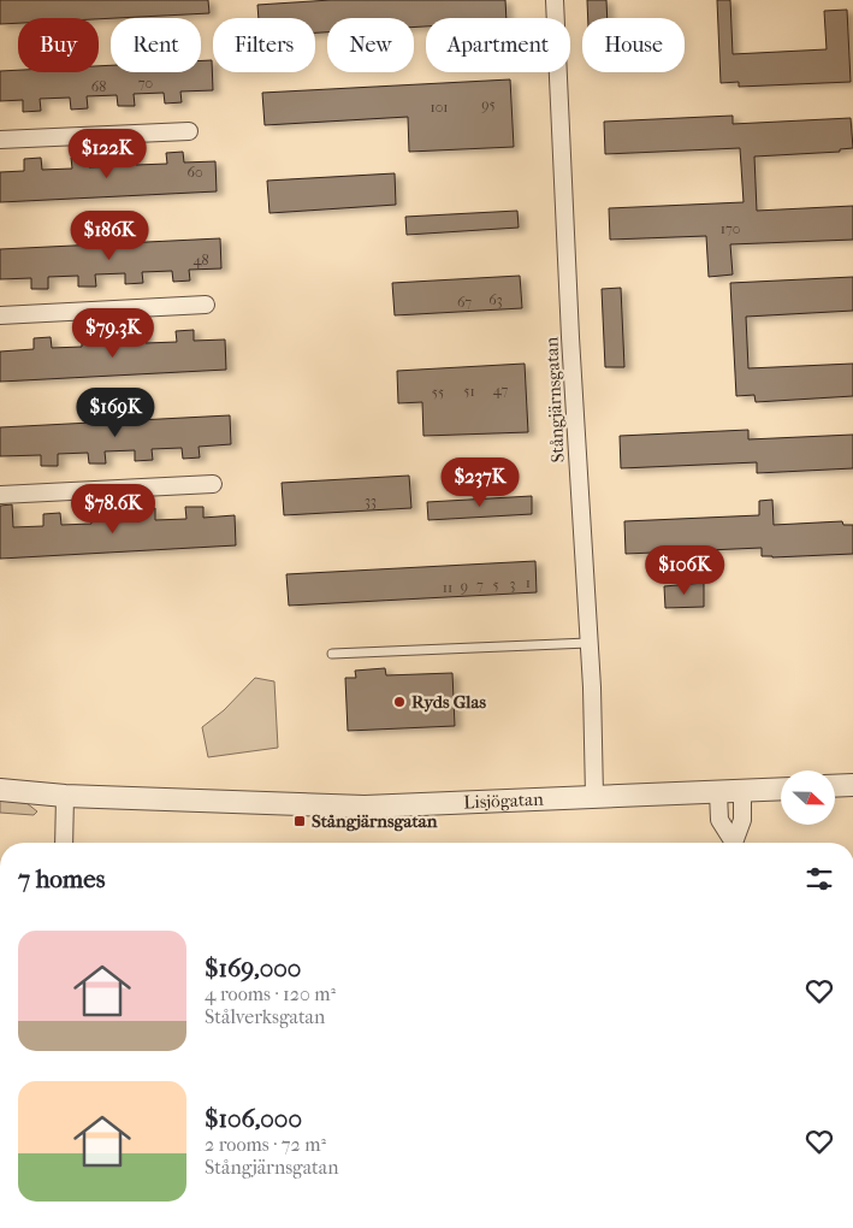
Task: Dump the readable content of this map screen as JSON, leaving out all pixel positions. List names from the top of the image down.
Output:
{
  "streets": {
    "street": ["Stångjärnsgatan", "Lisjögatan"]
  },
  "crossings": [
    ["Stångjärnsgatan", "Lisjögatan"]
  ],
  "places": {
    "other": ["Ryds Glas"],
    "transit": ["Stångjärnsgatan"]
  },
  "house_numbers": [
    "70",
    "68",
    "95",
    "101",
    "60",
    "170",
    "48",
    "63",
    "67",
    "47",
    "51",
    "55",
    "33",
    "1",
    "3",
    "7",
    "5",
    "9",
    "11"
  ],
  "north": "right",
  "page": {
    "chip": [
      "Buy",
      "Rent",
      "Filters",
      "New",
      "Apartment",
      "House"
    ],
    "price": [
      "$122K",
      "$186K",
      "$79.3K",
      "$169K",
      "$237K",
      "$78.6K",
      "$106K"
    ],
    "heading": "7 homes",
    "list": [
      {
        "name": "$169,000",
        "note": "4 rooms · 120 m² · Stålverksgatan"
      },
      {
        "name": "$106,000",
        "note": "2 rooms · 72 m² · Stångjärnsgatan"
      }
    ]
  }
}
